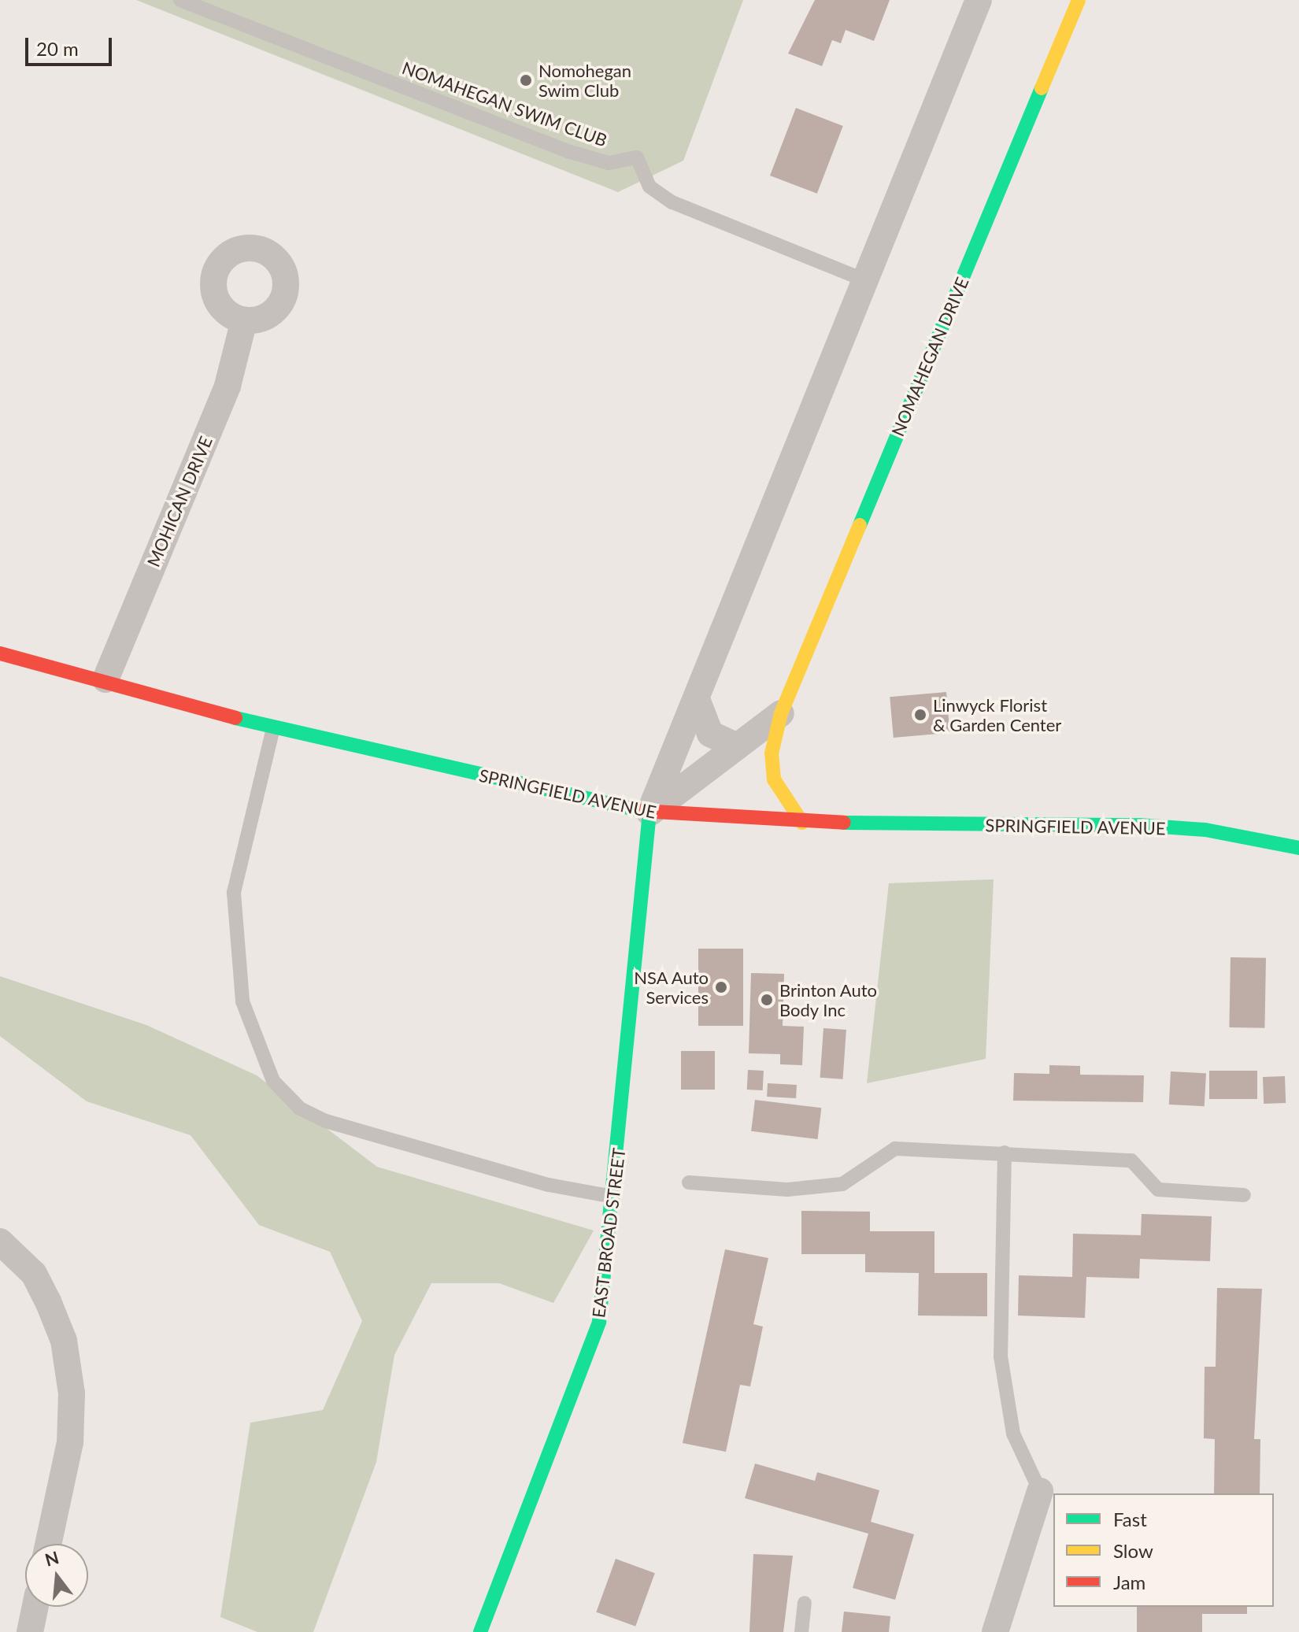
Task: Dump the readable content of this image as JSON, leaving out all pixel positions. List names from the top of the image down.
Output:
{
  "streets": {
    "street": [
      "NOMAHEGAN DRIVE",
      "MOHICAN DRIVE",
      "SPRINGFIELD AVENUE",
      "EAST BROAD STREET"
    ],
    "lane": ["NOMAHEGAN SWIM CLUB"]
  },
  "crossings": [
    ["NOMAHEGAN DRIVE", "SPRINGFIELD AVENUE"],
    ["NOMAHEGAN DRIVE", "EAST BROAD STREET"],
    ["MOHICAN DRIVE", "SPRINGFIELD AVENUE"],
    ["SPRINGFIELD AVENUE", "EAST BROAD STREET"]
  ],
  "places": [
    "Nomohegan Swim Club",
    "Linwyck Florist & Garden Center",
    "NSA Auto Services",
    "Brinton Auto Body Inc"
  ],
  "legend": ["Fast", "Slow", "Jam"],
  "scale_bar": "20 m",
  "north": "top"
}
